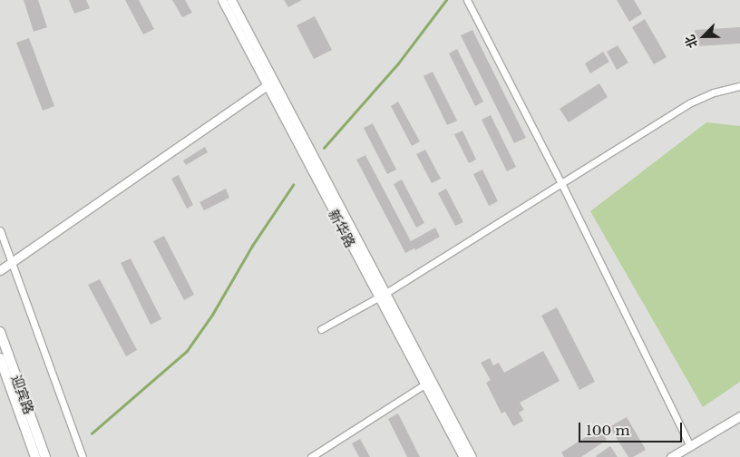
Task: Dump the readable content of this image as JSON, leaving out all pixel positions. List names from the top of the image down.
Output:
{
  "streets": {
    "main road": ["新华路", "迎宾路"]
  },
  "scale_bar": "100 m",
  "north": "bottom left"
}
